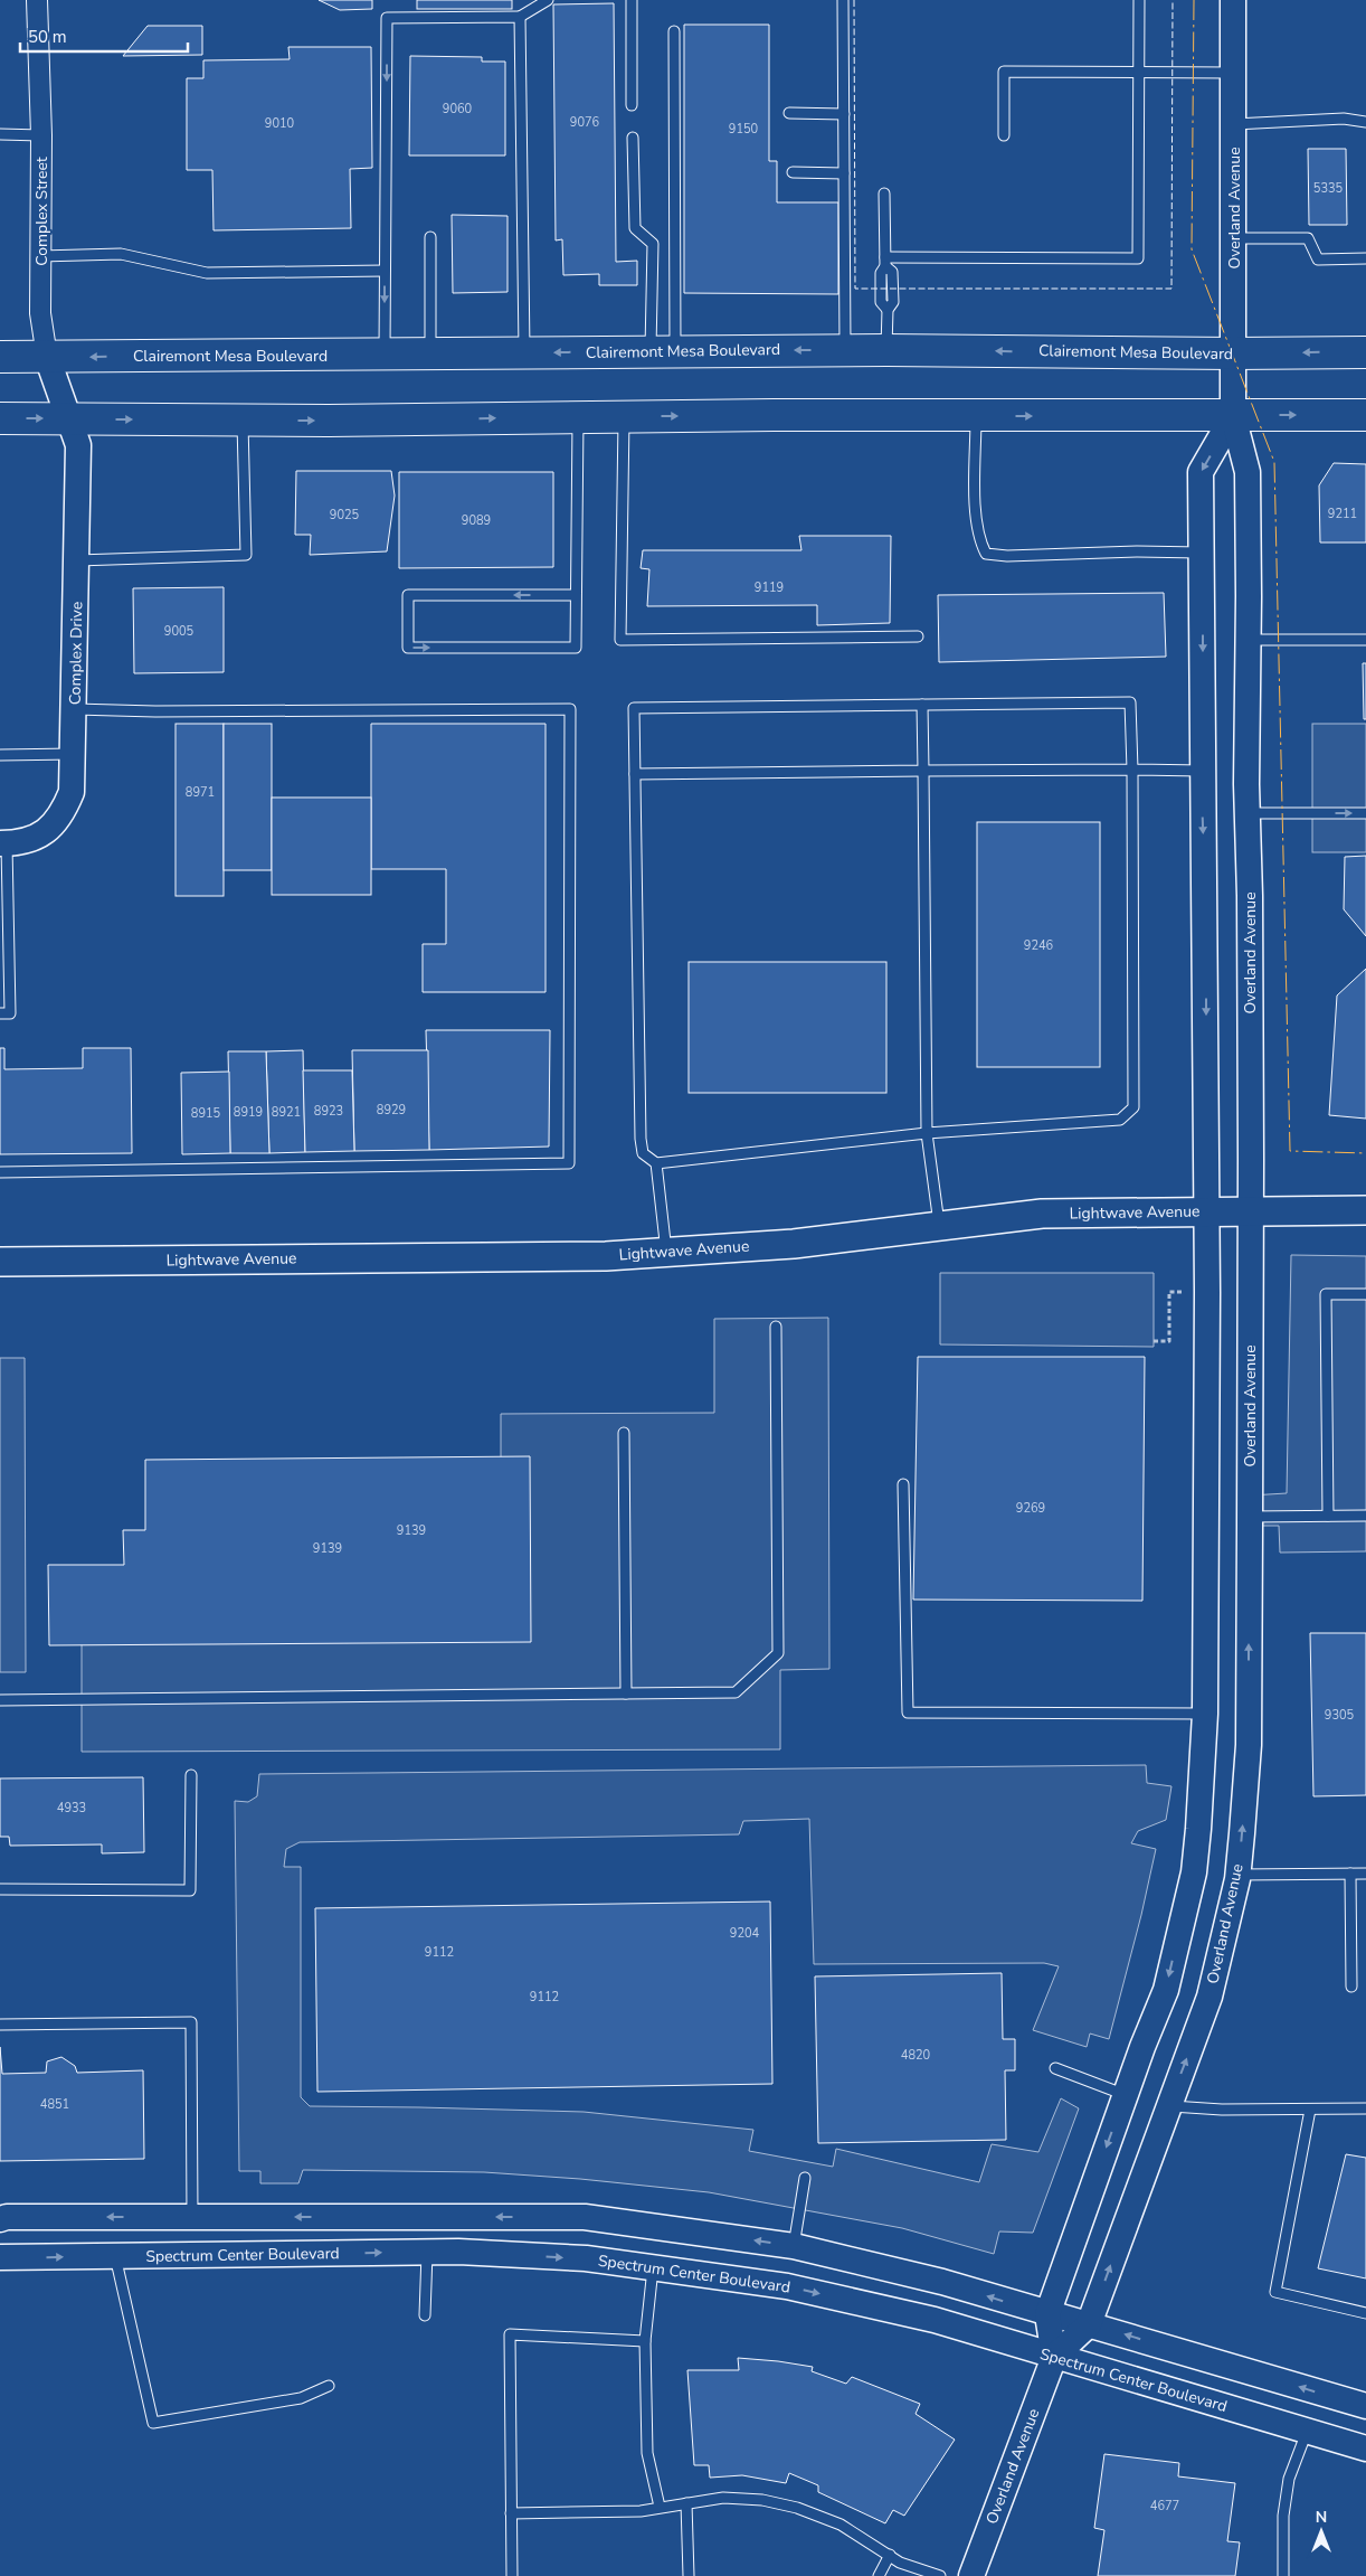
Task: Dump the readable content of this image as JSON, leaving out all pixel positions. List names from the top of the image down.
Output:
{
  "streets": {
    "main road": ["Clairemont Mesa Boulevard", "Lightwave Avenue"],
    "street": [
      "Overland Avenue",
      "Complex Street",
      "Complex Drive",
      "Spectrum Center Boulevard"
    ]
  },
  "crossings": [
    ["Overland Avenue", "Clairemont Mesa Boulevard"],
    ["Overland Avenue", "Lightwave Avenue"],
    ["Overland Avenue", "Spectrum Center Boulevard"],
    ["Complex Street", "Clairemont Mesa Boulevard"],
    ["Complex Street", "Complex Drive"]
  ],
  "house_numbers": [
    "9060",
    "9076",
    "9010",
    "9150",
    "5335",
    "9211",
    "9025",
    "9089",
    "9119",
    "9005",
    "8971",
    "9246",
    "8929",
    "8923",
    "8919",
    "8921",
    "8915",
    "9269",
    "9139",
    "9139",
    "9305",
    "4933",
    "9204",
    "9112",
    "9112",
    "4820",
    "4851",
    "4677"
  ],
  "scale_bar": "50 m",
  "north": "top"
}
